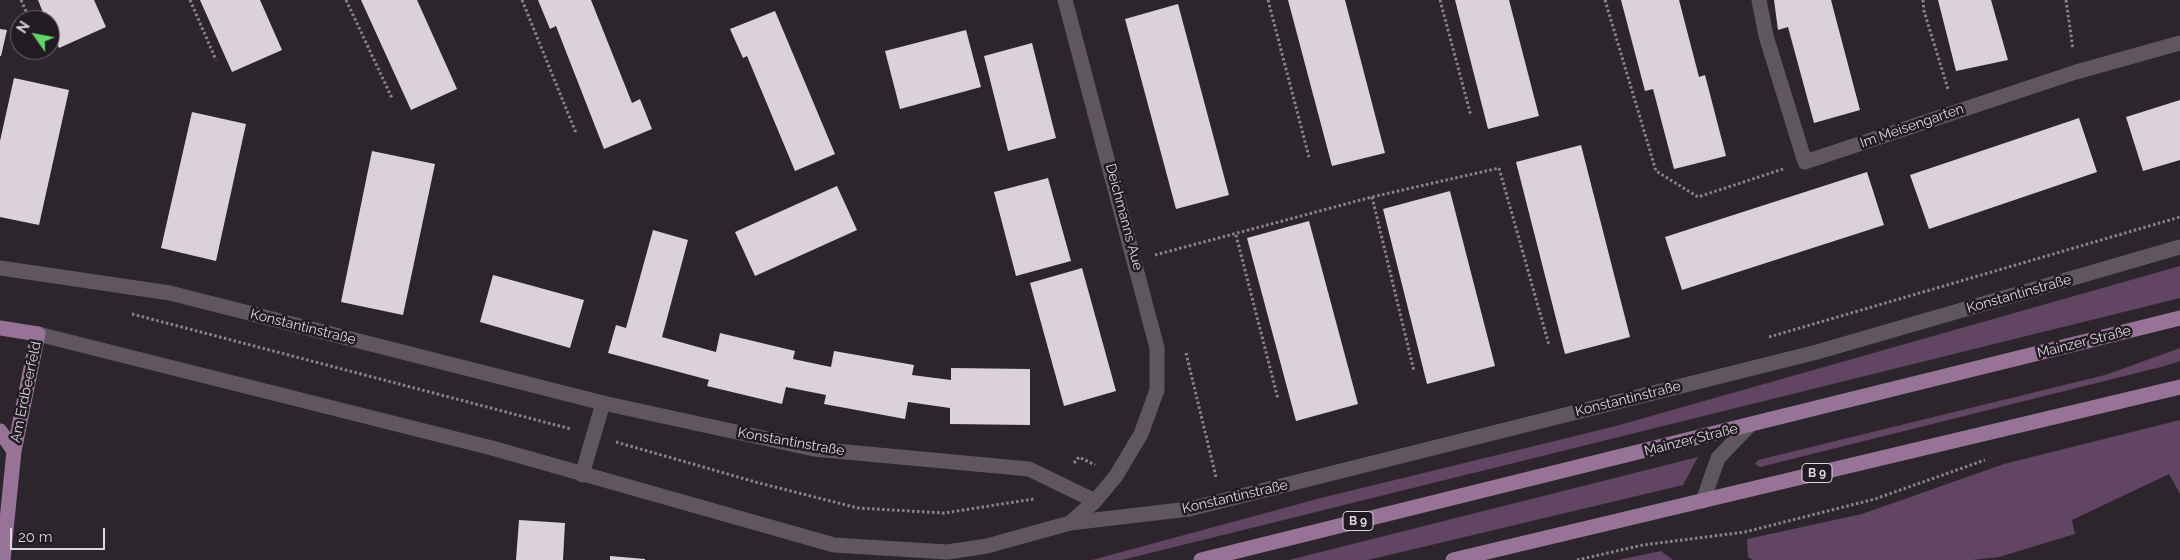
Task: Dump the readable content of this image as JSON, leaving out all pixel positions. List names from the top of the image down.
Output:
{
  "streets": {
    "main road": [
      "Konstantinstraße",
      "Mainzer Straße",
      "Am Erdbeerfeld",
      "B 9"
    ],
    "street": ["Im Meisengarten", "Deichmanns Aue"]
  },
  "crossings": [
    ["Deichmanns Aue", "Konstantinstraße"],
    ["Konstantinstraße", "Am Erdbeerfeld"]
  ],
  "scale_bar": "20 m",
  "north": "top left"
}
